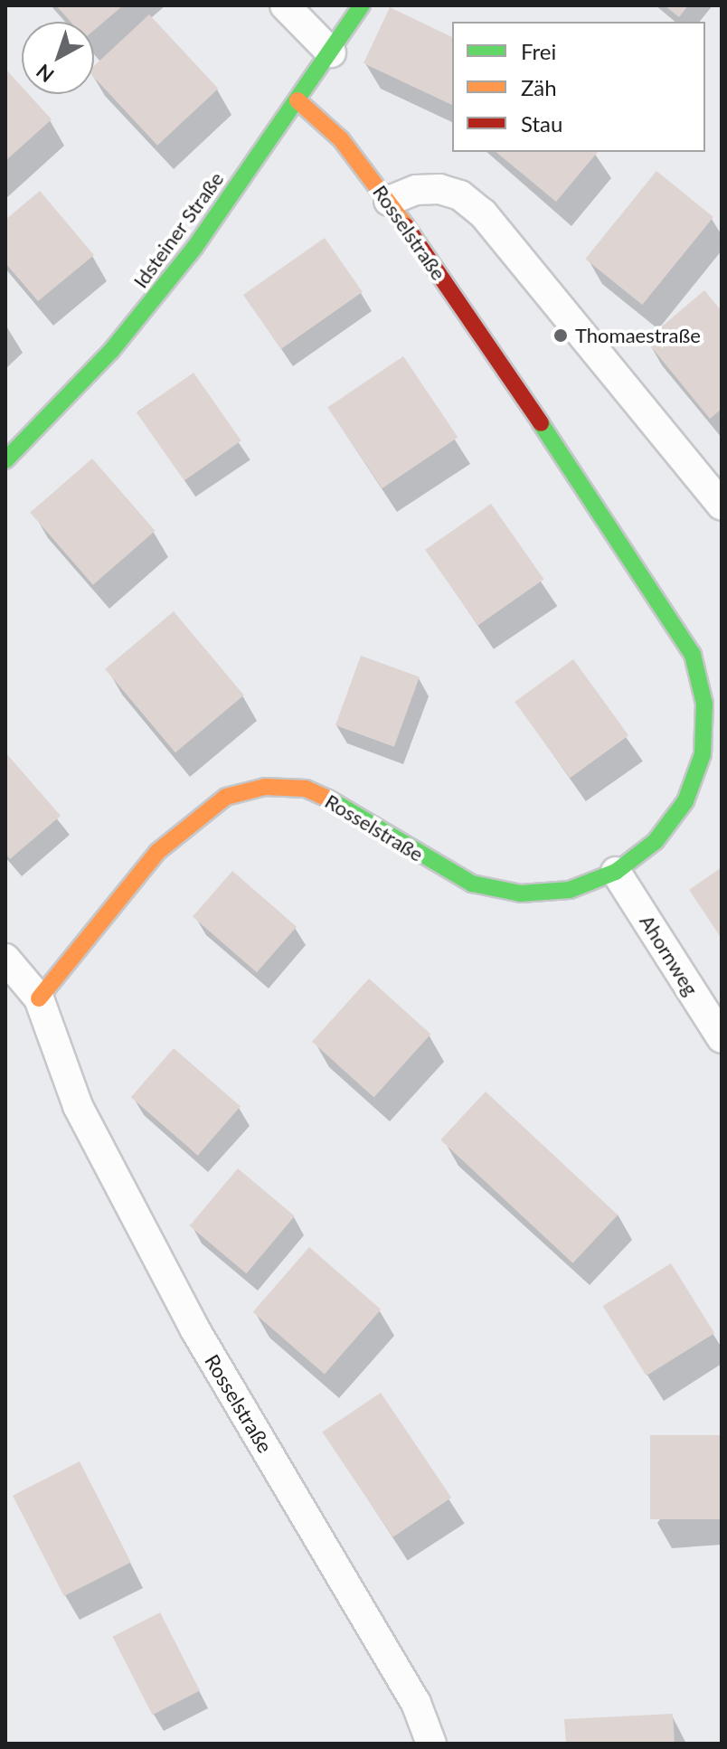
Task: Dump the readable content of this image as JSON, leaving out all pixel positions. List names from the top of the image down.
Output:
{
  "streets": {
    "street": ["Idsteiner Straße", "Rosselstraße", "Ahornweg"]
  },
  "crossings": [
    ["Idsteiner Straße", "Rosselstraße"],
    ["Rosselstraße", "Ahornweg"]
  ],
  "places": ["Thomaestraße"],
  "legend": ["Frei", "Zäh", "Stau"],
  "north": "bottom left"
}
